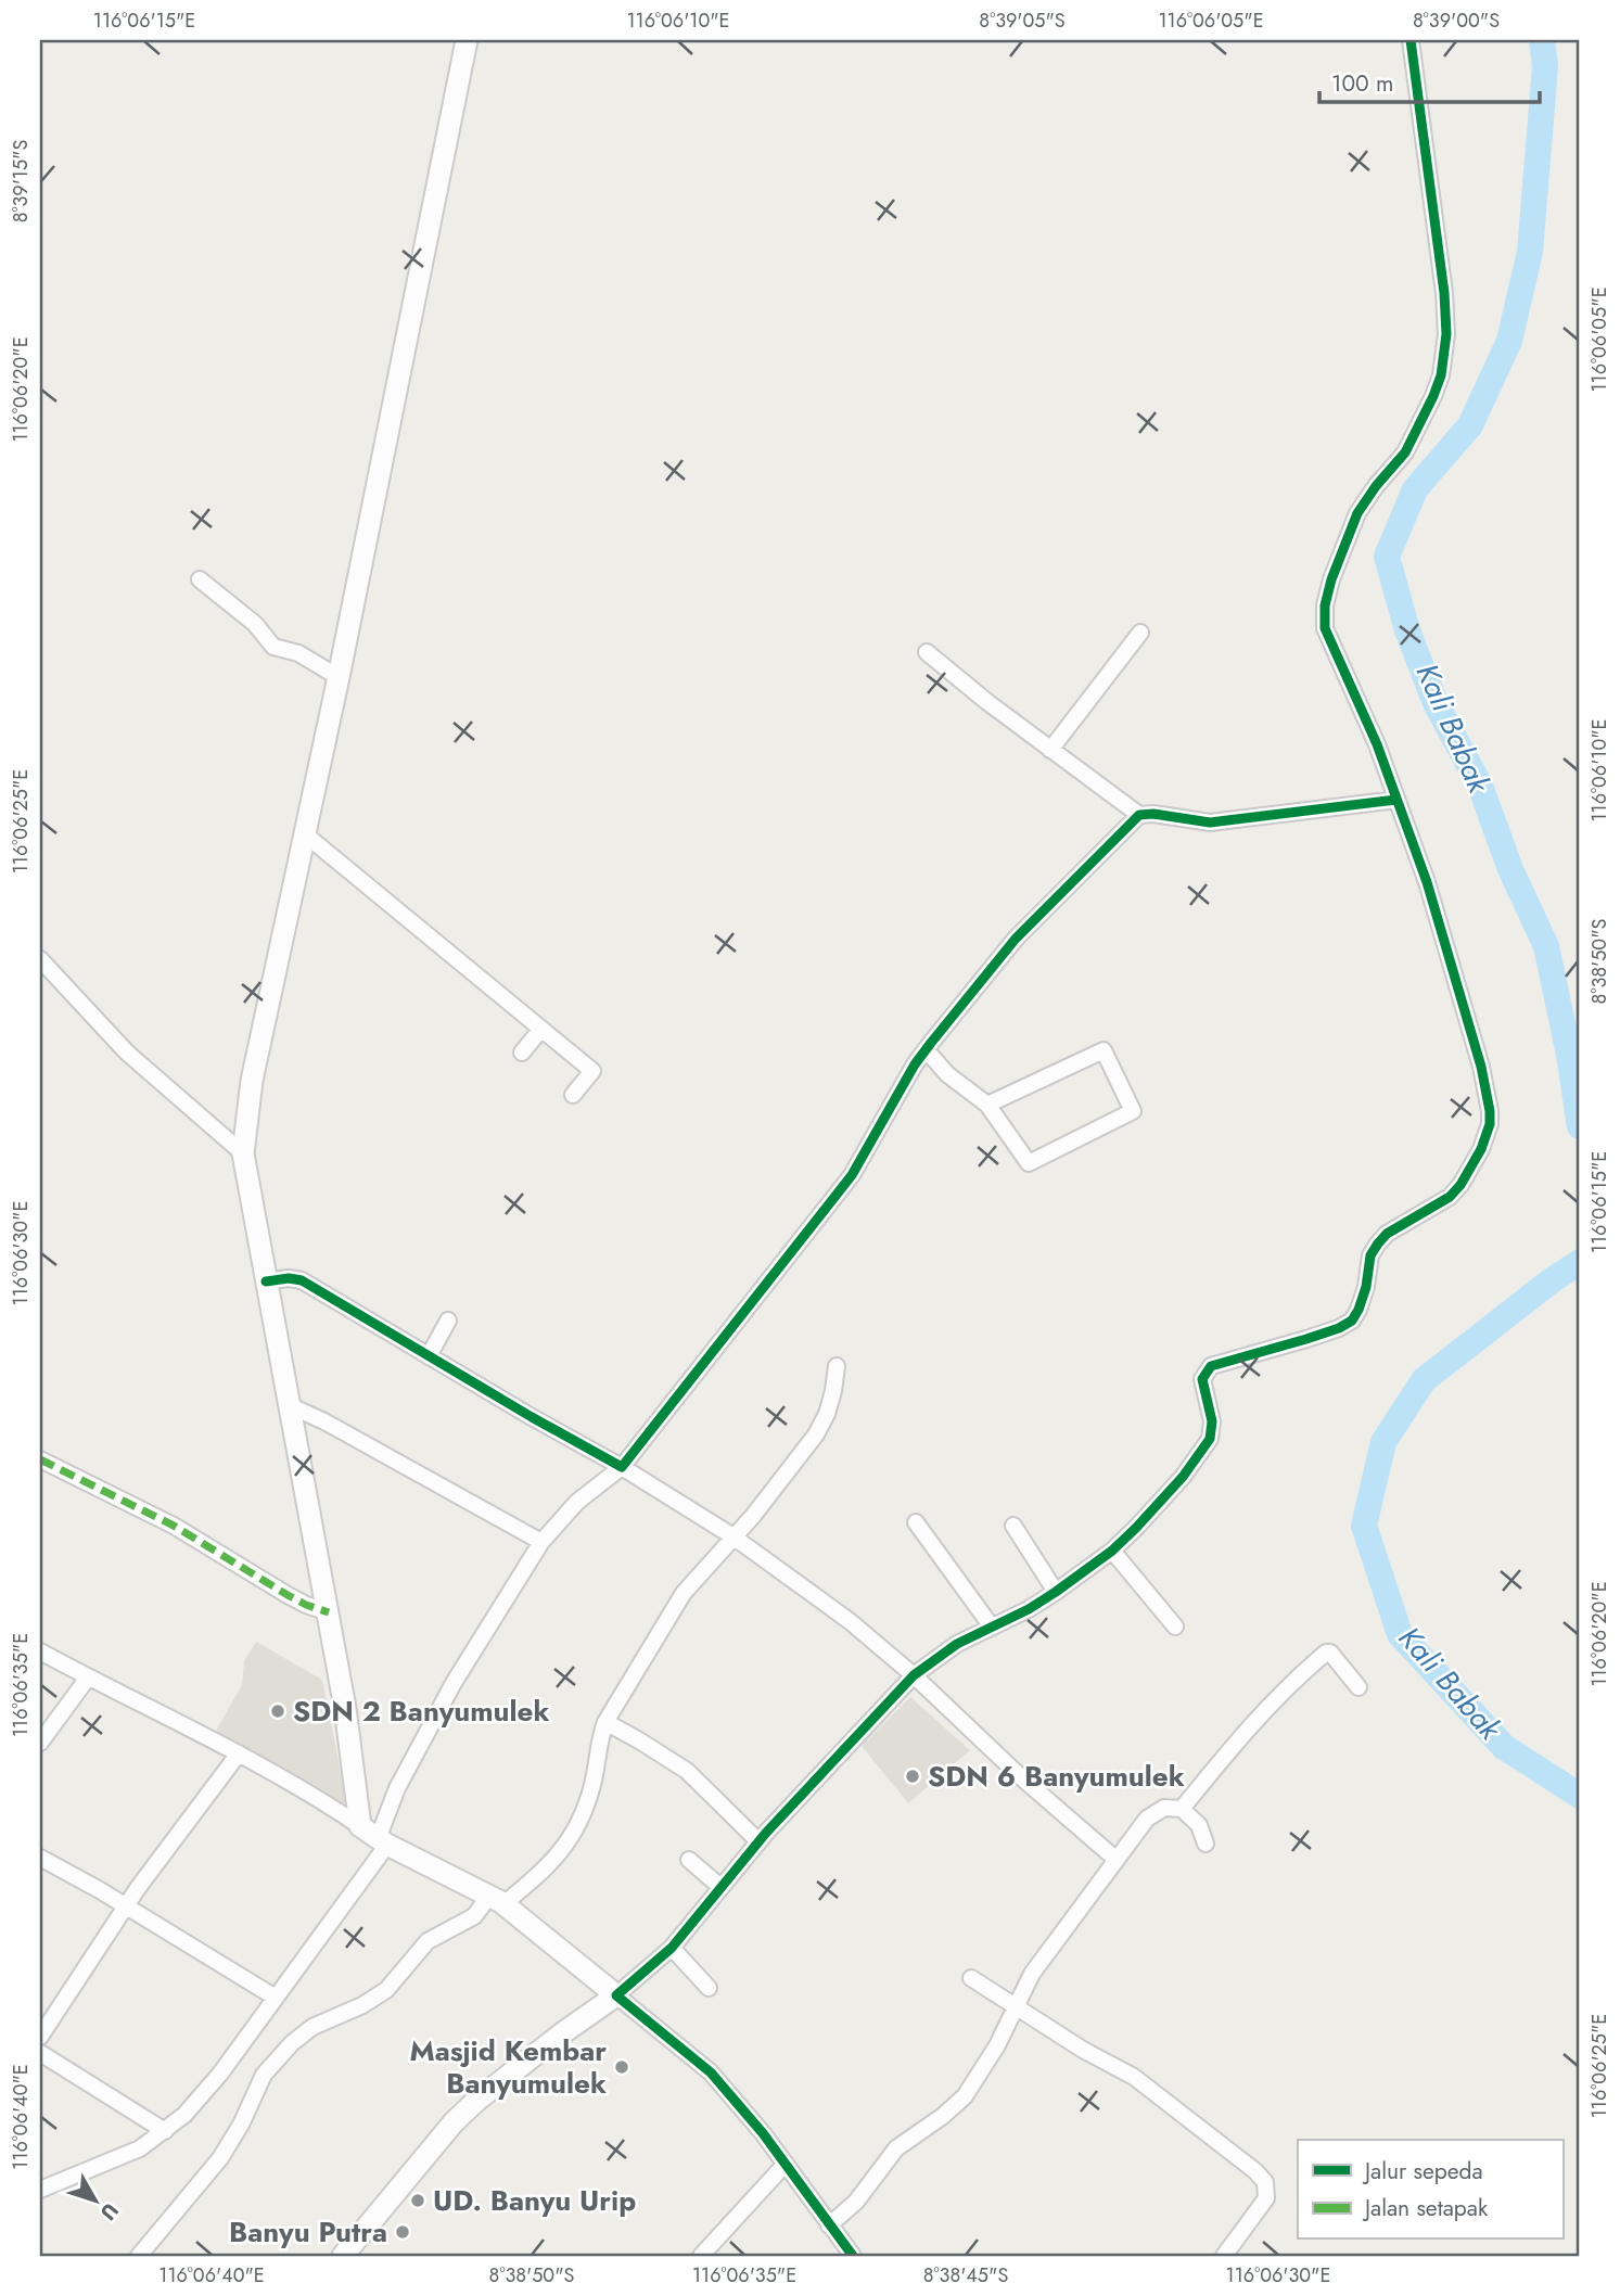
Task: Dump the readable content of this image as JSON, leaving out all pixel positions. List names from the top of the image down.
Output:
{
  "water": ["Kali Babak"],
  "places": [
    "SDN 2 Banyumulek",
    "SDN 6 Banyumulek",
    "Masjid Kembar Banyumulek",
    "UD. Banyu Urip",
    "Banyu Putra"
  ],
  "legend": ["Jalur sepeda", "Jalan setapak"],
  "scale_bar": "100 m",
  "north": "bottom right",
  "coordinates": [
    "116°06'15\"E",
    "116°06'10\"E",
    "8°39'05\"S",
    "116°06'05\"E",
    "8°39'00\"S",
    "8°39'15\"S",
    "116°06'20\"E",
    "116°06'25\"E",
    "8°38'50\"S",
    "116°06'30\"E",
    "116°06'35\"E",
    "116°06'40\"E",
    "8°38'45\"S"
  ]
}
